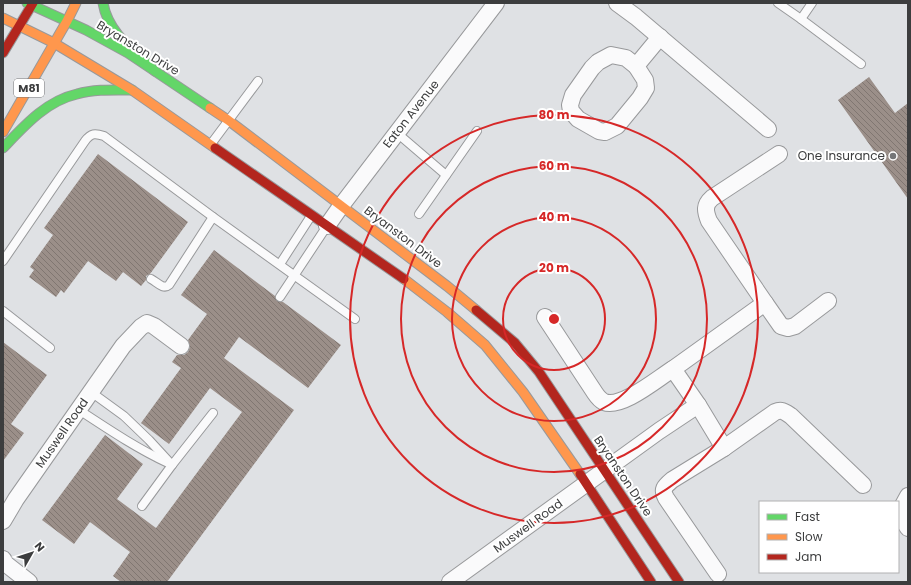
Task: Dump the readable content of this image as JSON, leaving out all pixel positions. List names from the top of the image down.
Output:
{
  "streets": {
    "main road": ["Bryanston Drive", "M81"],
    "street": ["Eaton Avenue", "Muswell Road"]
  },
  "crossings": [
    ["Bryanston Drive", "M81"],
    ["Bryanston Drive", "Eaton Avenue"],
    ["Bryanston Drive", "Muswell Road"]
  ],
  "places": ["One Insurance"],
  "legend": ["Fast", "Slow", "Jam"],
  "north": "top right",
  "rings": [
    "80 m",
    "60 m",
    "40 m",
    "20 m"
  ]
}
